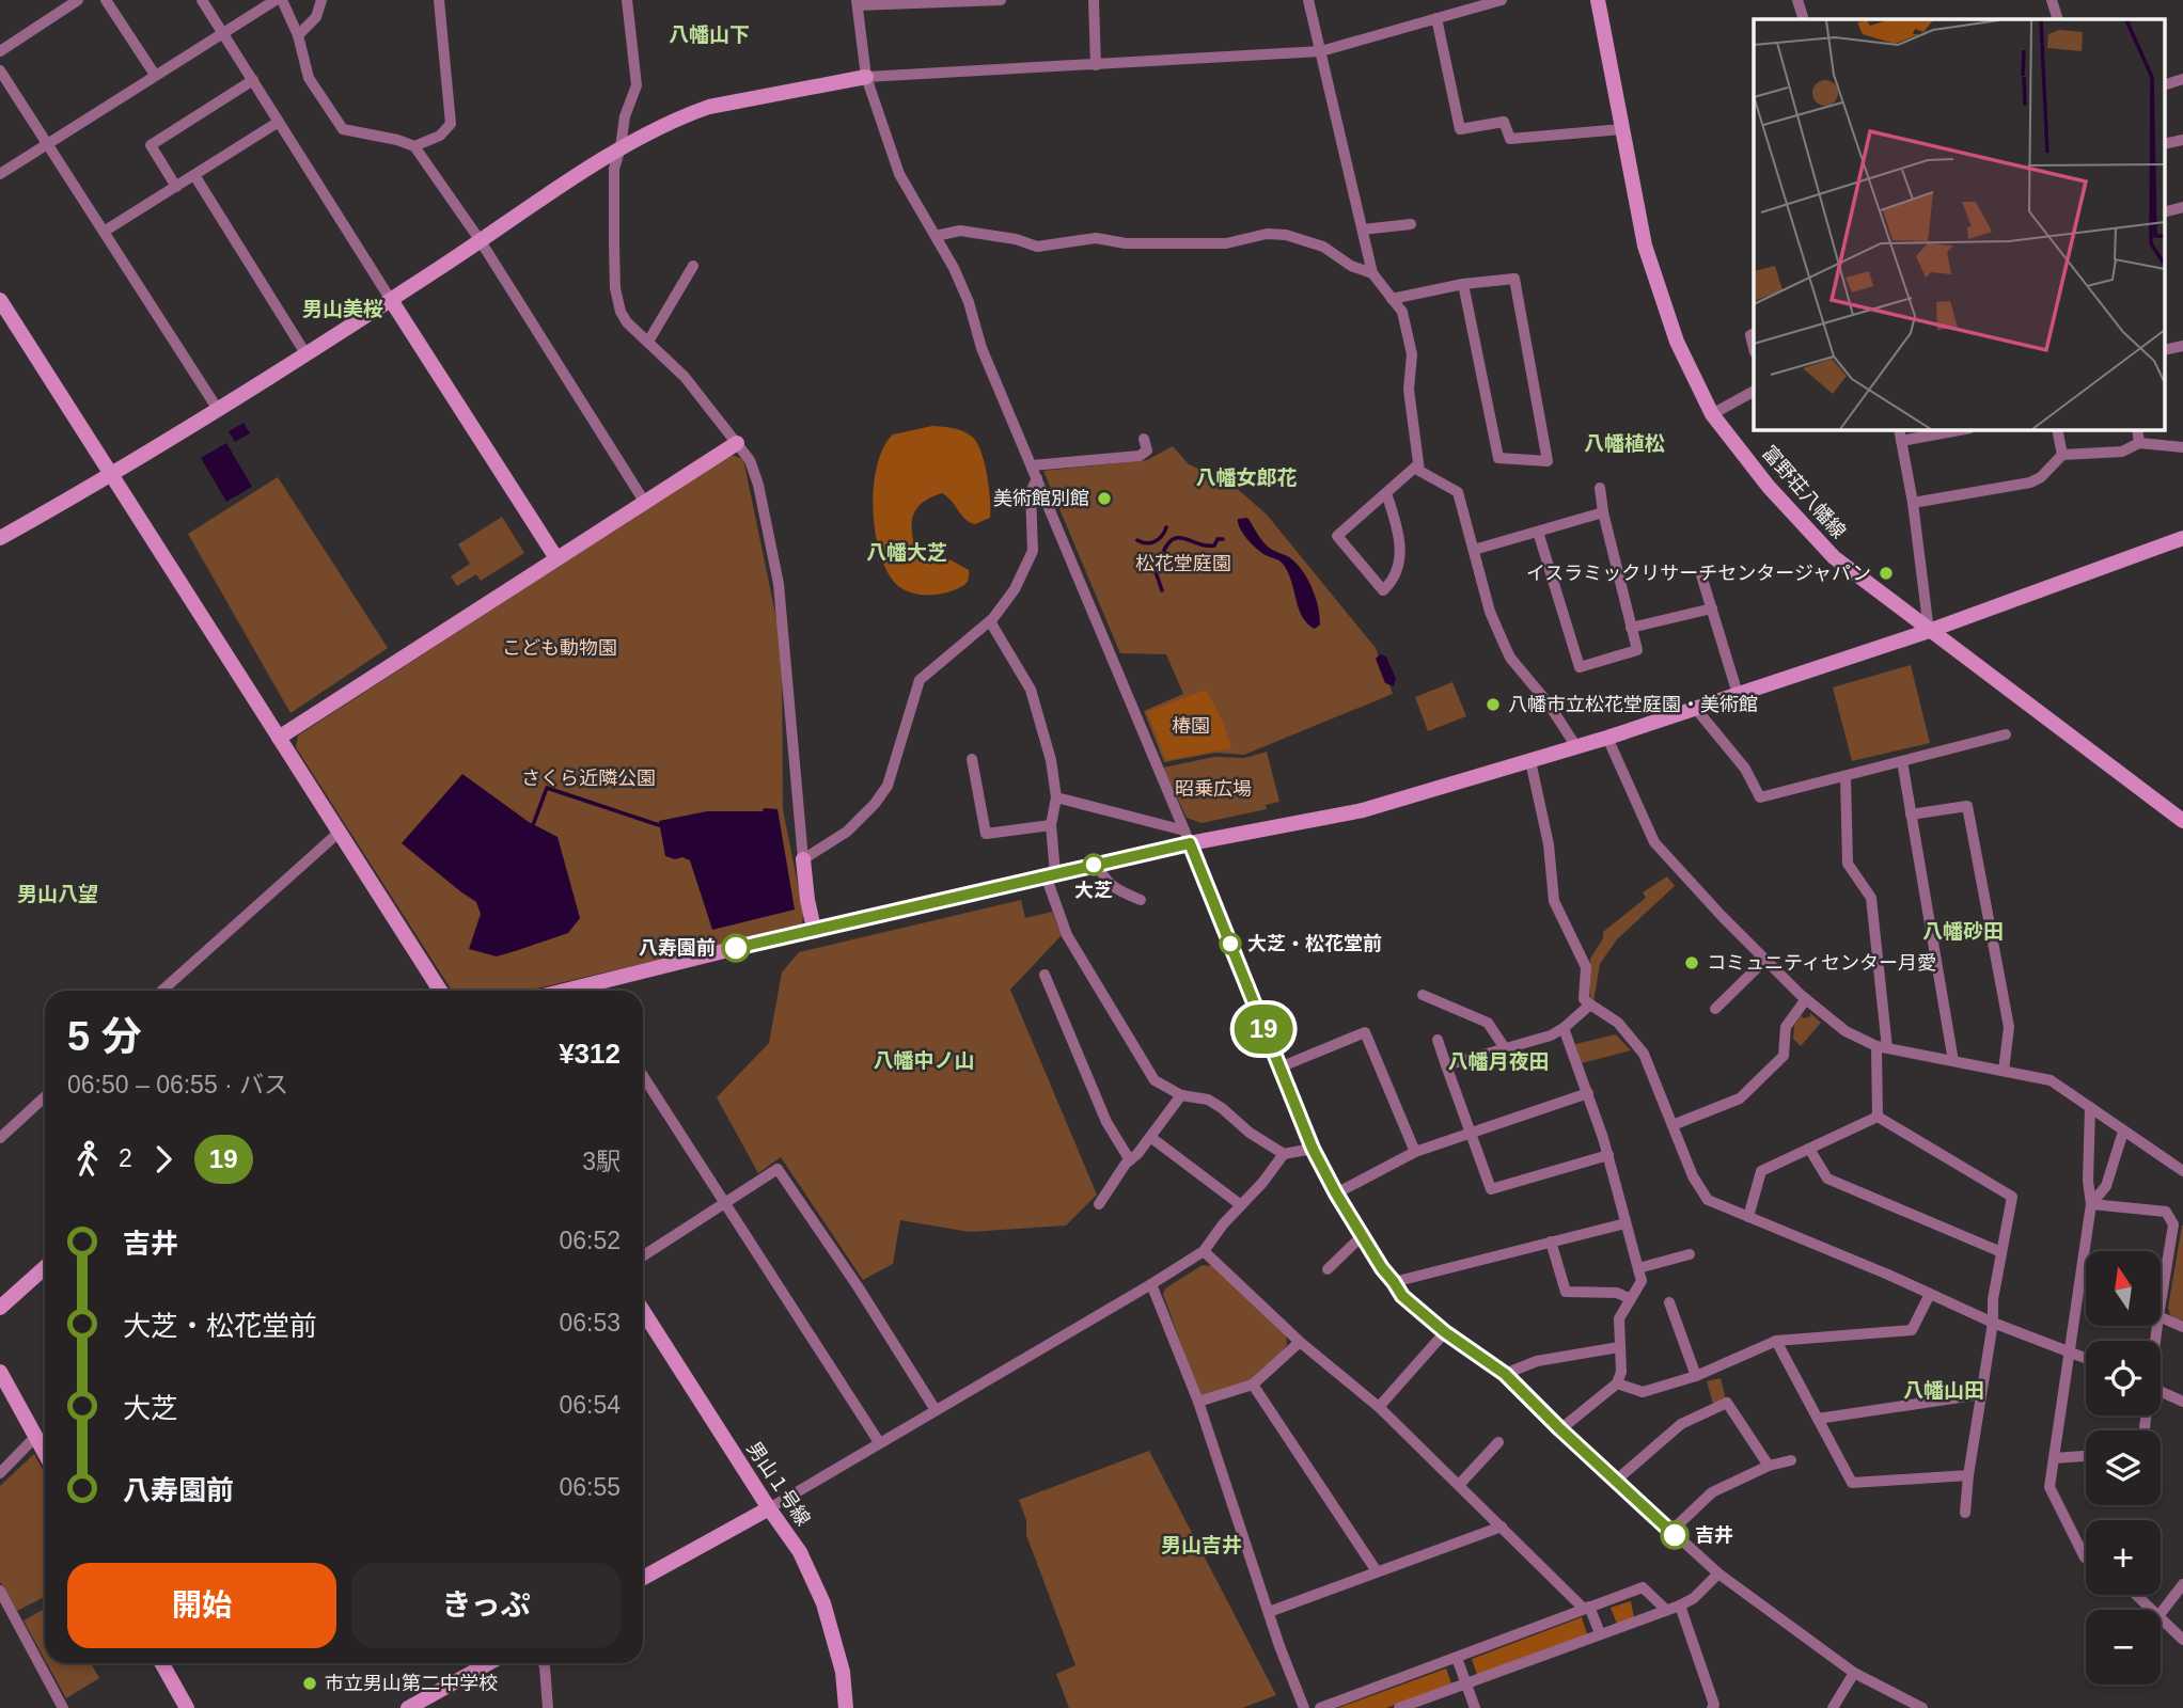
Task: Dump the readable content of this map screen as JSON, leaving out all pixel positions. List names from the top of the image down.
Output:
{
  "streets": {
    "street": ["富野荘八幡線", "男山１号線"]
  },
  "districts": [
    "八幡山下",
    "男山美桜",
    "八幡植松",
    "八幡女郎花",
    "八幡大芝",
    "男山八望",
    "八幡砂田",
    "八幡中ノ山",
    "八幡月夜田",
    "八幡山田",
    "男山吉井"
  ],
  "parks": [
    "松花堂庭園",
    "こども動物園",
    "椿園",
    "さくら近隣公園",
    "昭乗広場"
  ],
  "places": [
    "美術館別館",
    "イスラミックリサーチセンタージャパン",
    "八幡市立松花堂庭園・美術館",
    "大芝",
    "大芝・松花堂前",
    "八寿園前",
    "コミュニティセンター月愛",
    "吉井",
    "市立男山第二中学校"
  ],
  "lines": ["bus line 19"],
  "north": "top",
  "page": {
    "on_map": "19",
    "heading": ["5 分", "06:50 – 06:55 · バス", "¥312"],
    "legs": ["2", "19", "3駅"],
    "list": [
      {
        "name": "吉井",
        "value": "06:52"
      },
      {
        "name": "大芝・松花堂前",
        "value": "06:53"
      },
      {
        "name": "大芝",
        "value": "06:54"
      },
      {
        "name": "八寿園前",
        "value": "06:55"
      }
    ],
    "map_buttons": ["+", "−"],
    "buttons": ["開始", "きっぷ"]
  }
}
